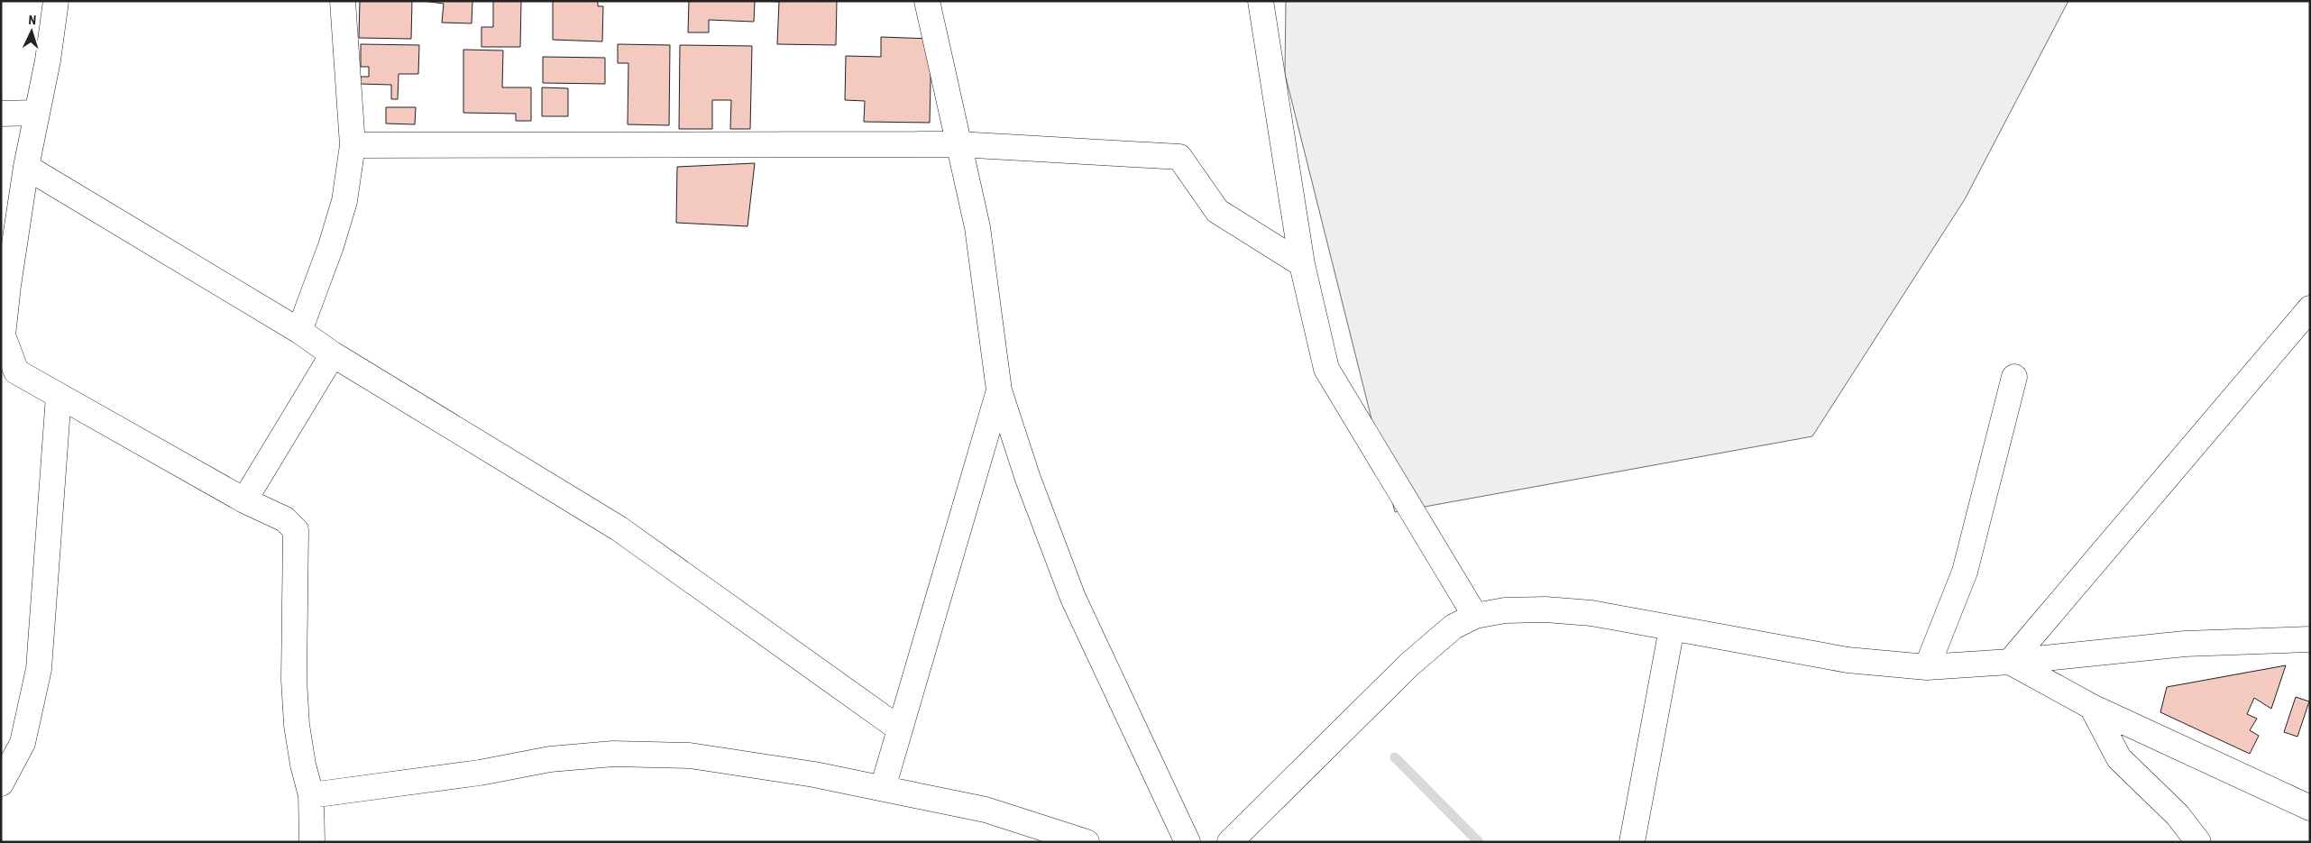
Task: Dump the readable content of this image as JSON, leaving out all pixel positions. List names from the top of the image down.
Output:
{
  "north": "top"
}
